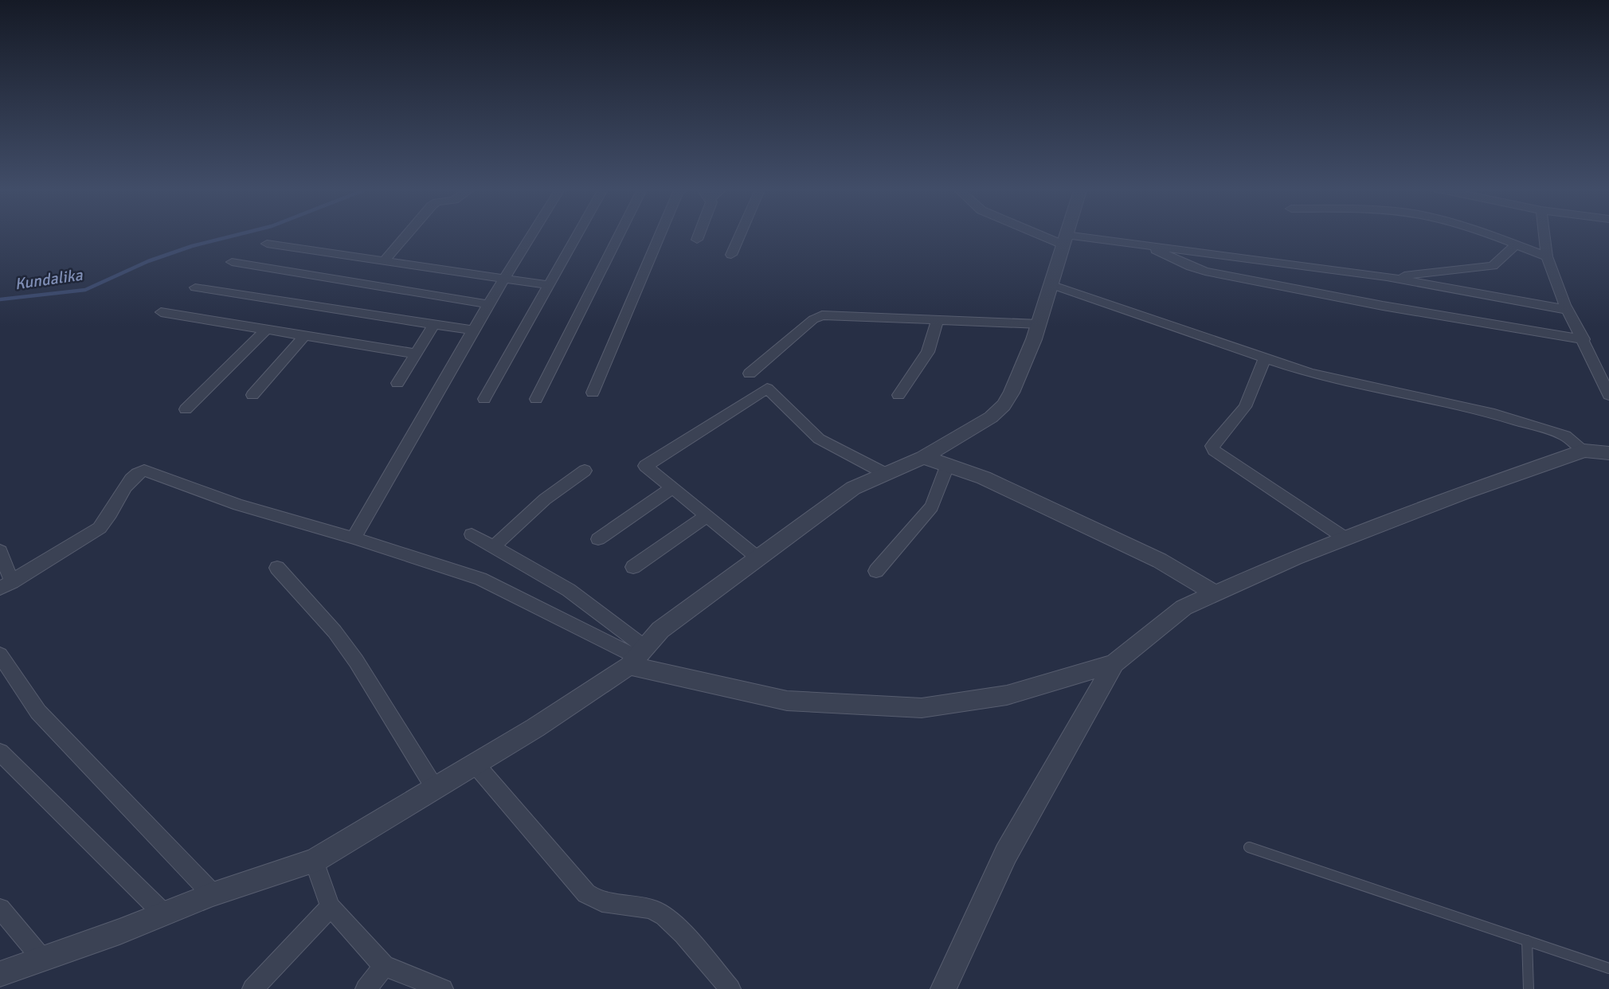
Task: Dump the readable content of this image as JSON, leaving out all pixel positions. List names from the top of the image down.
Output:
{
  "water": ["Kundalika"]
}
